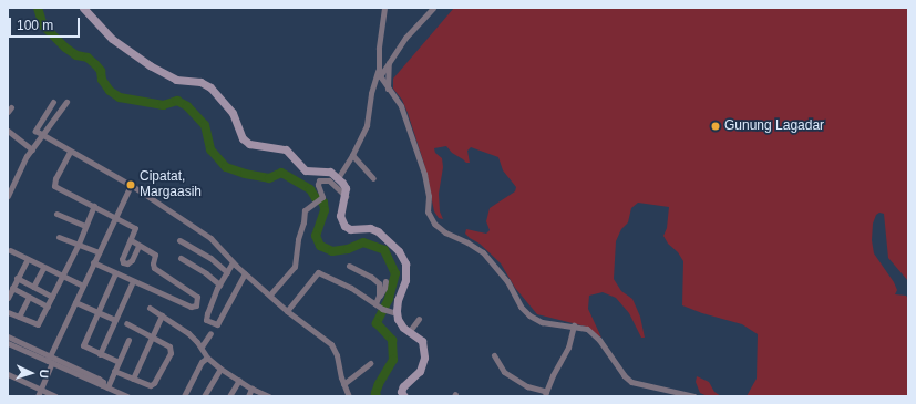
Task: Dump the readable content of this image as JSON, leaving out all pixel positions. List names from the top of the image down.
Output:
{
  "places": ["Gunung Lagadar", "Cipatat, Margaasih"],
  "scale_bar": "100 m",
  "north": "right"
}
